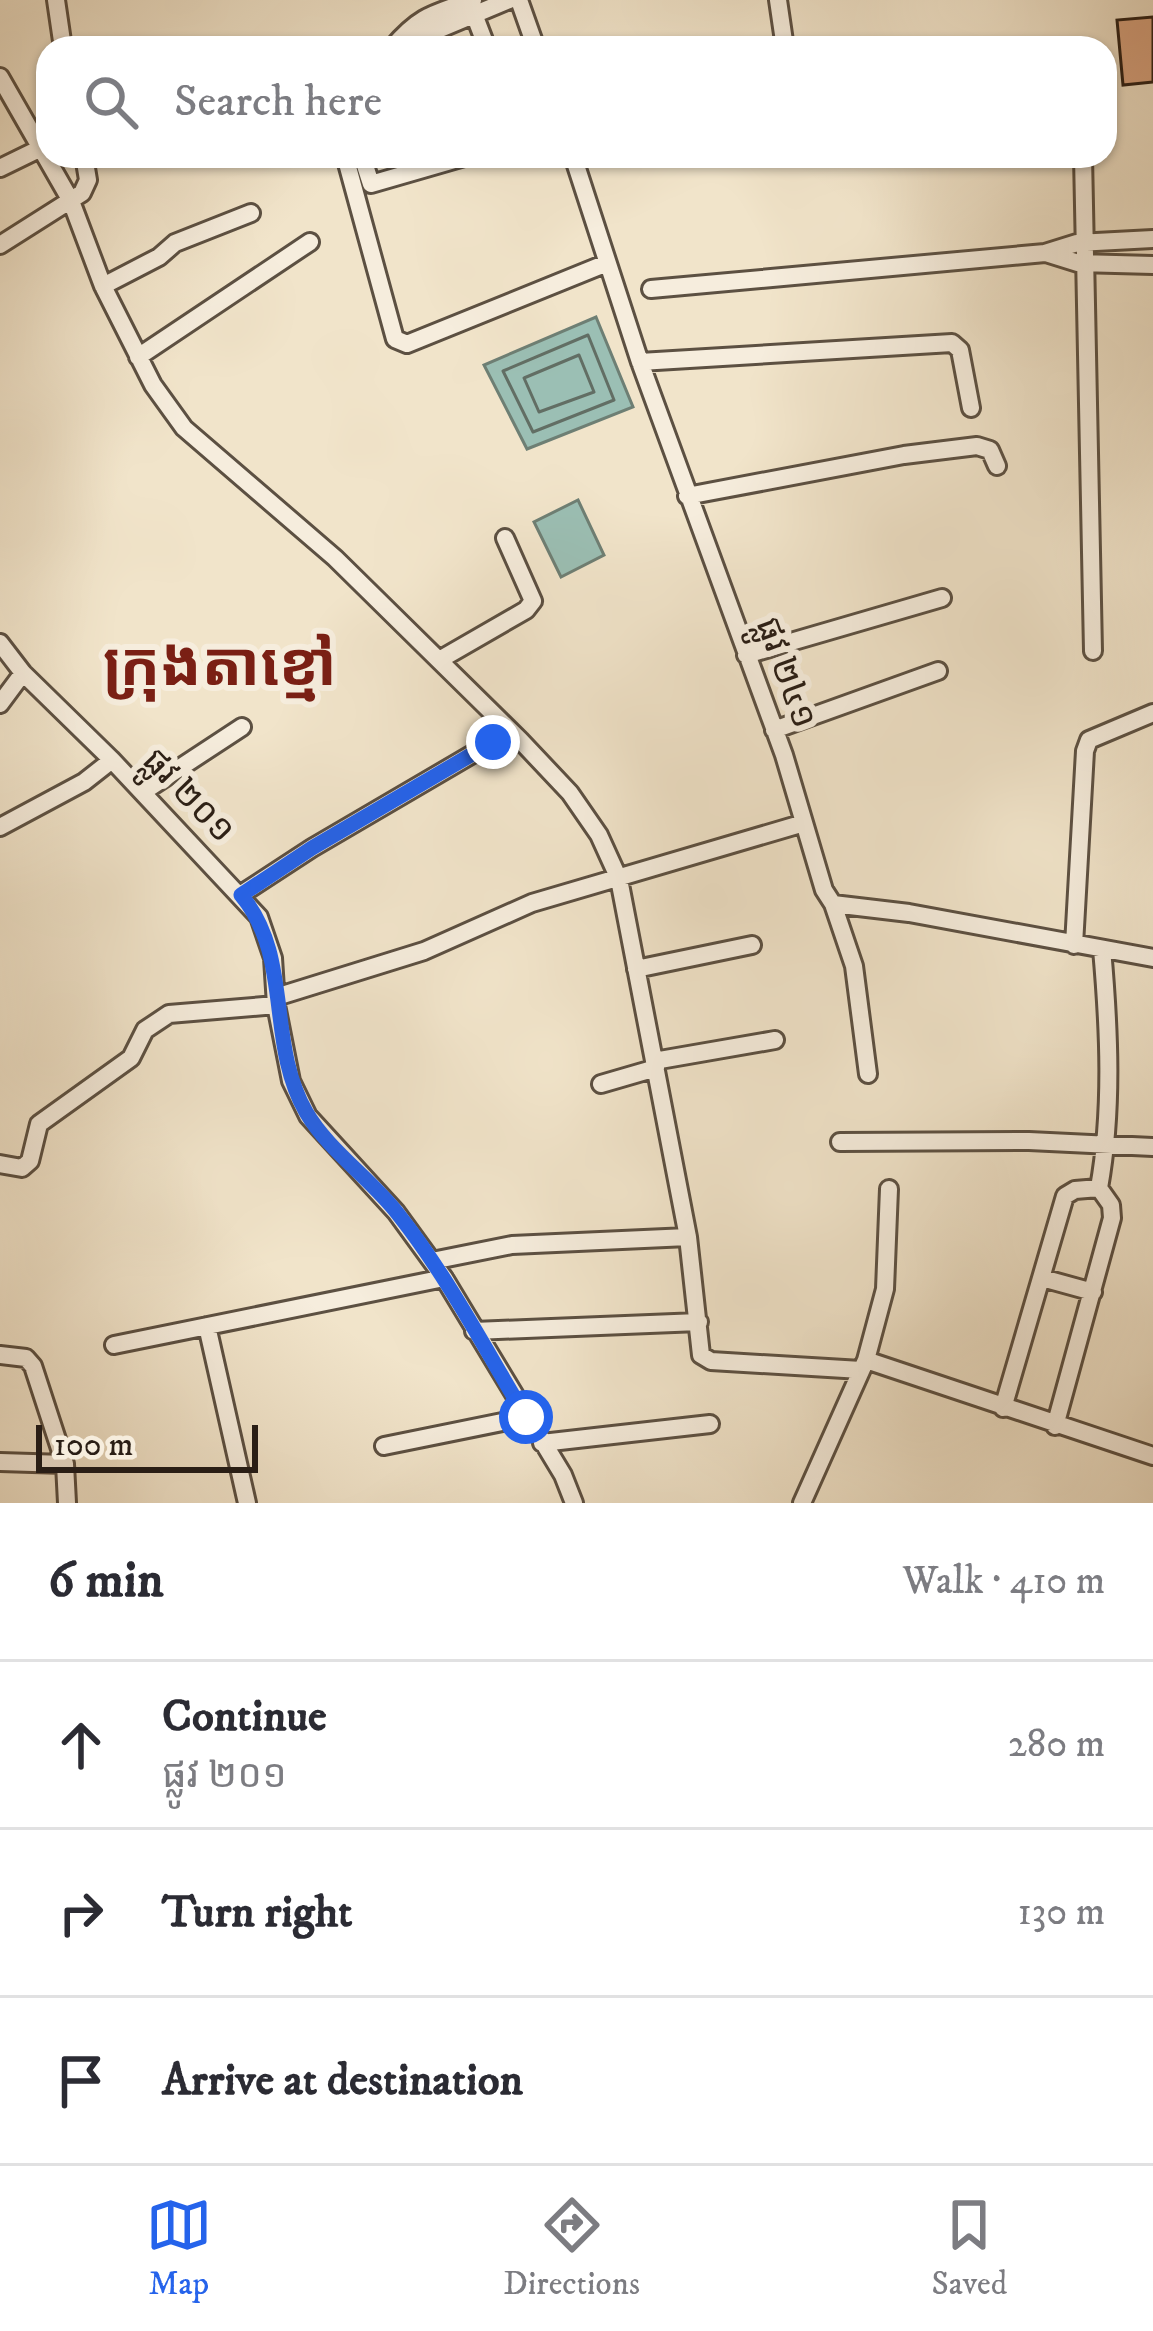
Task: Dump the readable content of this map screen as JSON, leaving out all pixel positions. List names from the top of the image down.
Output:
{
  "streets": {
    "street": ["ផ្លូវ ២៤១", "ផ្លូវ ២០១"]
  },
  "districts": ["ក្រុងតាខ្មៅ"],
  "scale_bar": "100 m",
  "page": {
    "search": "Search here",
    "scale": "100 m",
    "heading": ["6 min", "Walk · 410 m"],
    "list": [
      ["Continue", "ផ្លូវ ២០១", "280 m"],
      ["Turn right", "130 m"],
      "Arrive at destination"
    ],
    "nav": ["Map", "Directions", "Saved"]
  }
}
